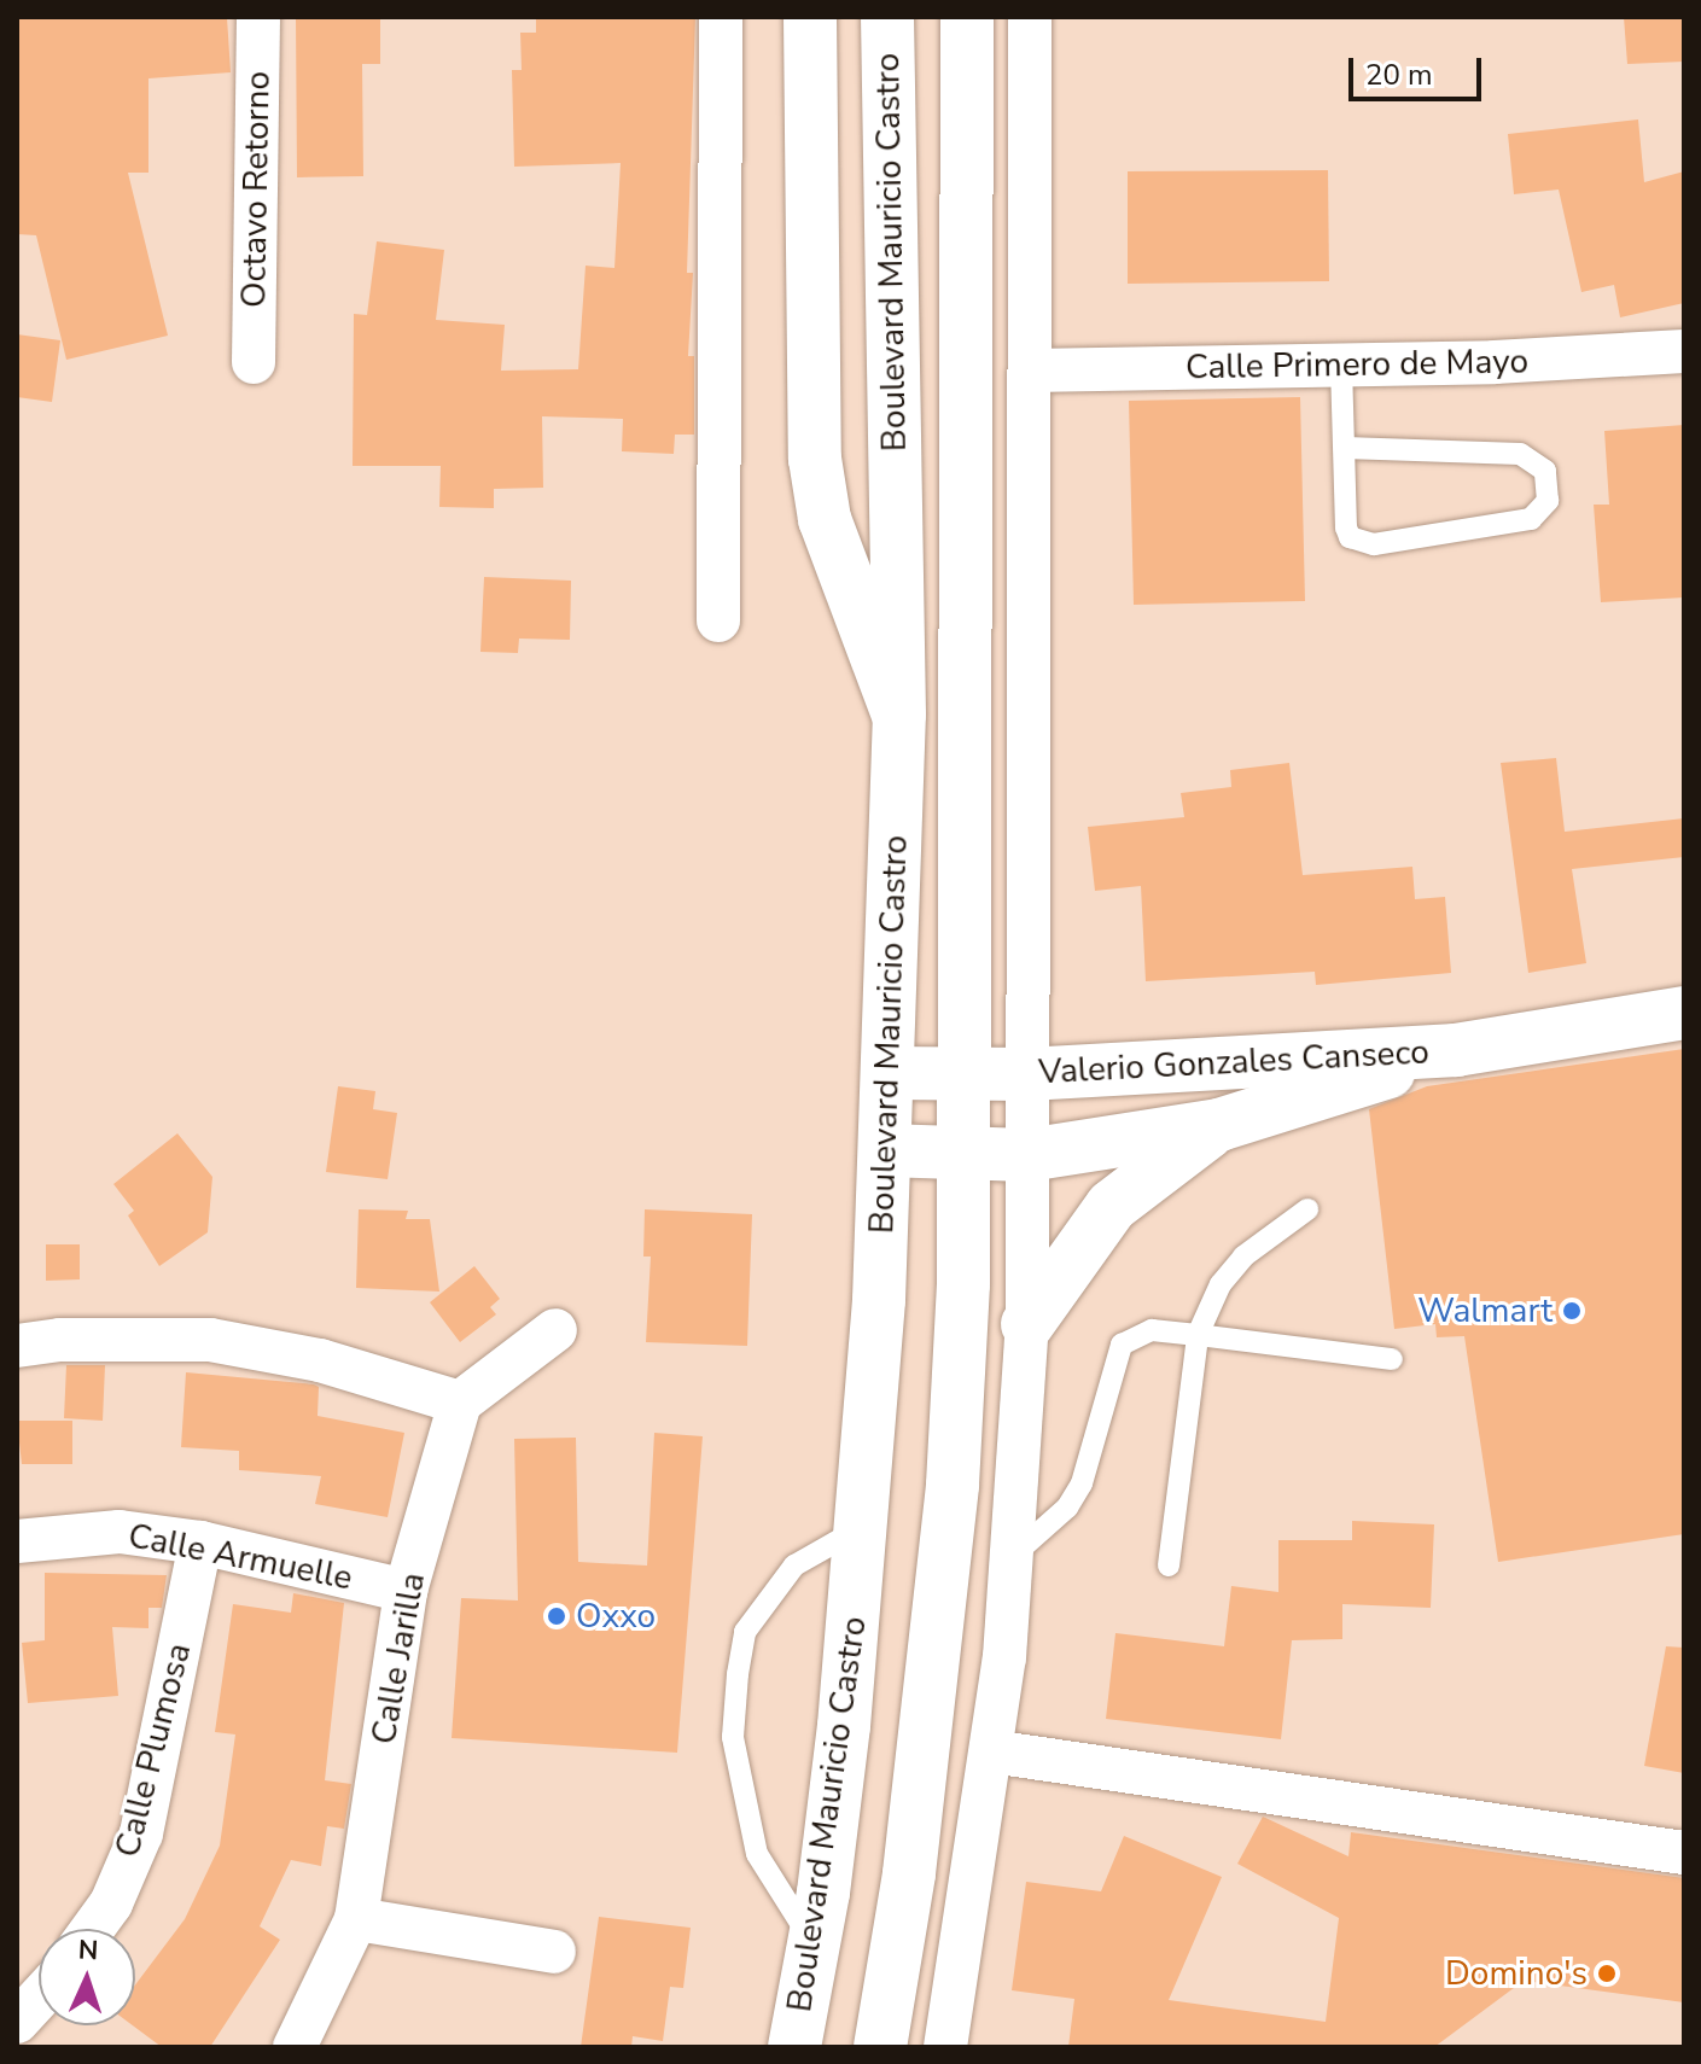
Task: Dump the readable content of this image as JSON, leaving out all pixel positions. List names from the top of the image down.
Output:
{
  "streets": {
    "main road": ["Boulevard Mauricio Castro", "Valerio Gonzales Canseco"],
    "street": [
      "Octavo Retorno",
      "Calle Primero de Mayo",
      "Calle Armuelle",
      "Calle Jarilla",
      "Calle Plumosa"
    ]
  },
  "crossings": [
    ["Boulevard Mauricio Castro", "Valerio Gonzales Canseco"],
    ["Calle Armuelle", "Calle Jarilla"],
    ["Calle Armuelle", "Calle Plumosa"]
  ],
  "places": ["Walmart", "Oxxo", "Domino's"],
  "scale_bar": "20 m",
  "north": "top"
}
